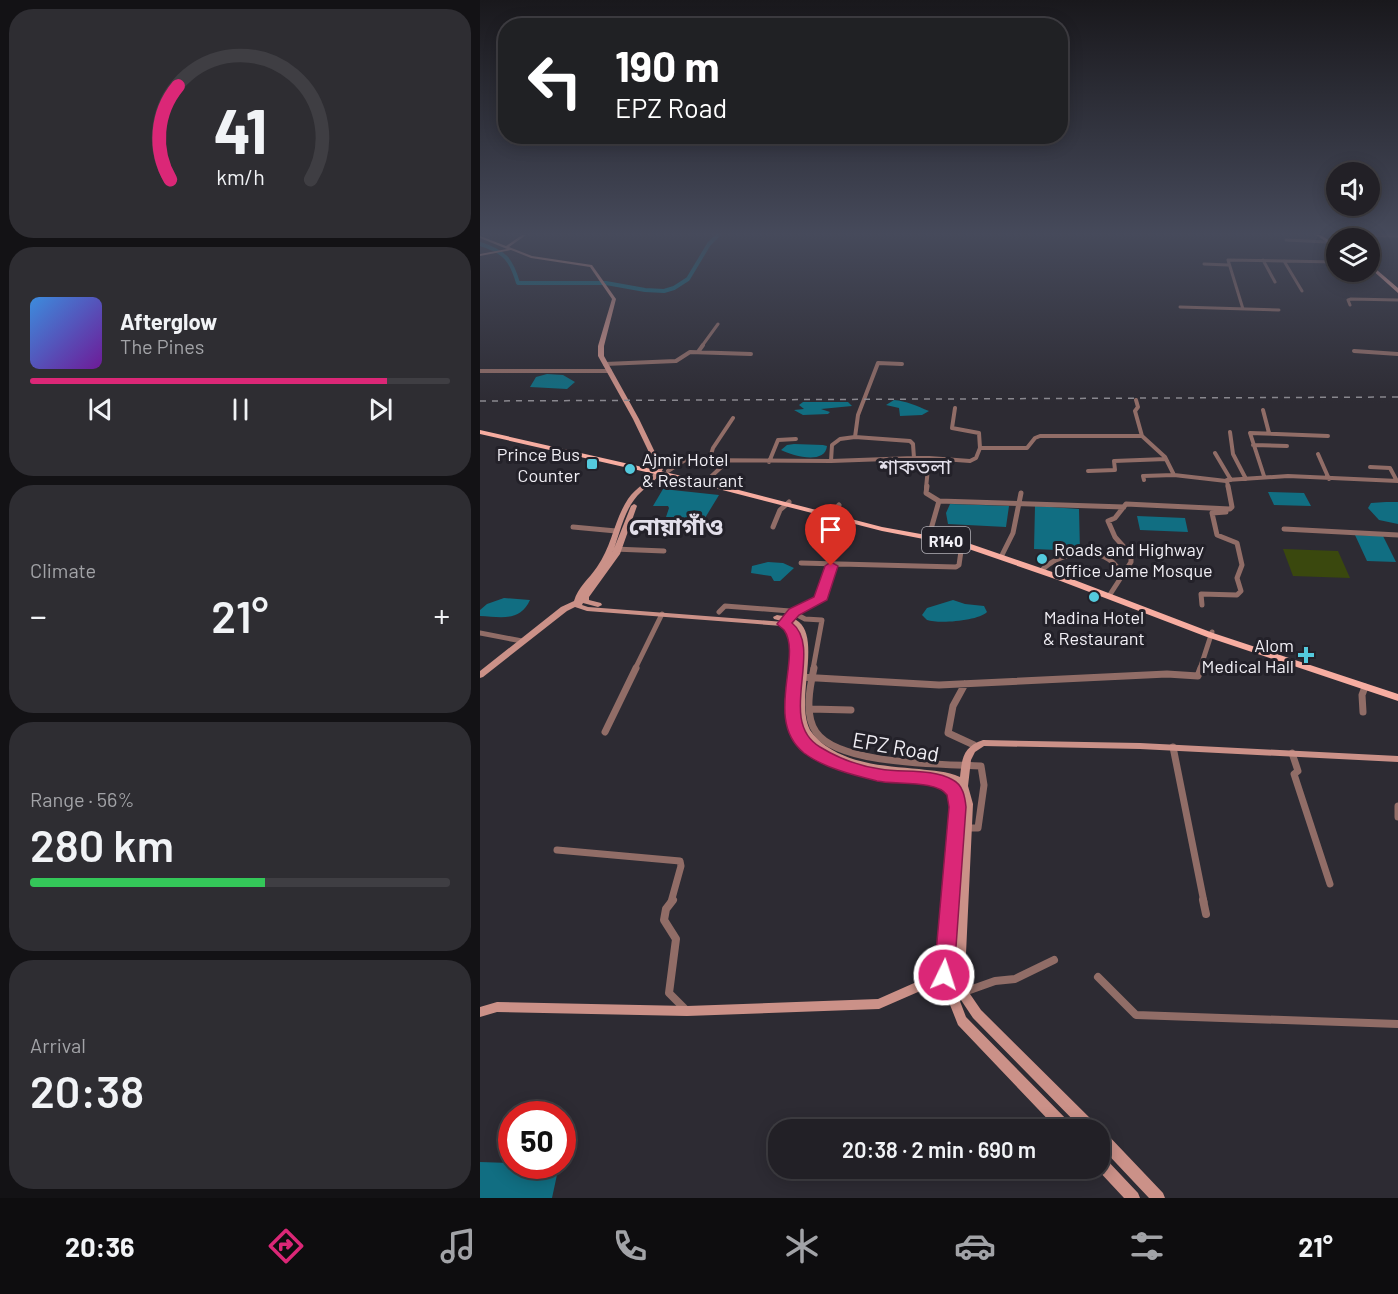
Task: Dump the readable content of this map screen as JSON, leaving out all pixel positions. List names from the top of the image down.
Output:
{
  "streets": {
    "main road": ["R140", "EPZ Road"]
  },
  "districts": ["শাকতলা", "নোয়াগাঁও"],
  "places": {
    "transit": ["Prince Bus Counter"],
    "other": ["Ajmir Hotel & Restaurant", "Roads and Highway Office Jame Mosque", "Madina Hotel & Restaurant"],
    "health": ["Alom Medical Hall"]
  },
  "page": {
    "turn": ["190 m", "EPZ Road"],
    "song": ["Afterglow", "The Pines"],
    "tile": [
      "Climate",
      ["Range · 56%", "280 km"],
      ["Arrival", "20:38"]
    ],
    "heat": ["−", "21°", "+"],
    "limit": "50",
    "trip": "20:38 · 2 min · 690 m",
    "tabs": ["20:36", "21°"],
    "gauge": ["41", "km/h"]
  }
}
